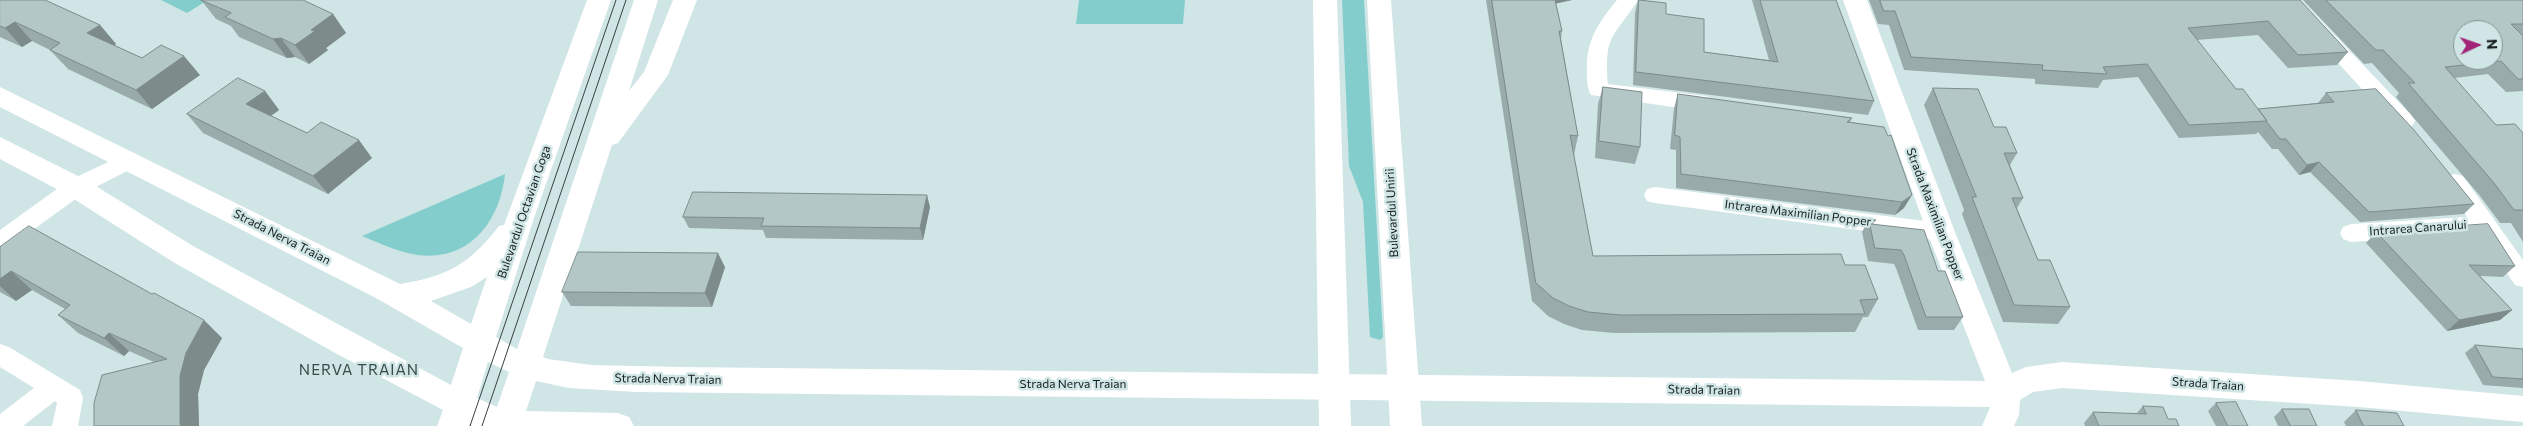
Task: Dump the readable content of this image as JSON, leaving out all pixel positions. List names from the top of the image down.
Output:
{
  "streets": {
    "main road": [
      "Bulevardul Octavian Goga",
      "Bulevardul Unirii",
      "Strada Maximilian Popper",
      "Strada Nerva Traian",
      "Strada Traian"
    ],
    "street": ["Intrarea Maximilian Popper", "Intrarea Canarului"]
  },
  "crossings": [
    ["Bulevardul Octavian Goga", "Strada Nerva Traian"],
    ["Bulevardul Unirii", "Strada Nerva Traian"],
    ["Bulevardul Unirii", "Strada Traian"],
    ["Intrarea Maximilian Popper", "Strada Maximilian Popper"],
    ["Strada Maximilian Popper", "Strada Traian"],
    ["Strada Nerva Traian", "Strada Traian"]
  ],
  "districts": ["NERVA TRAIAN"],
  "north": "right"
}
